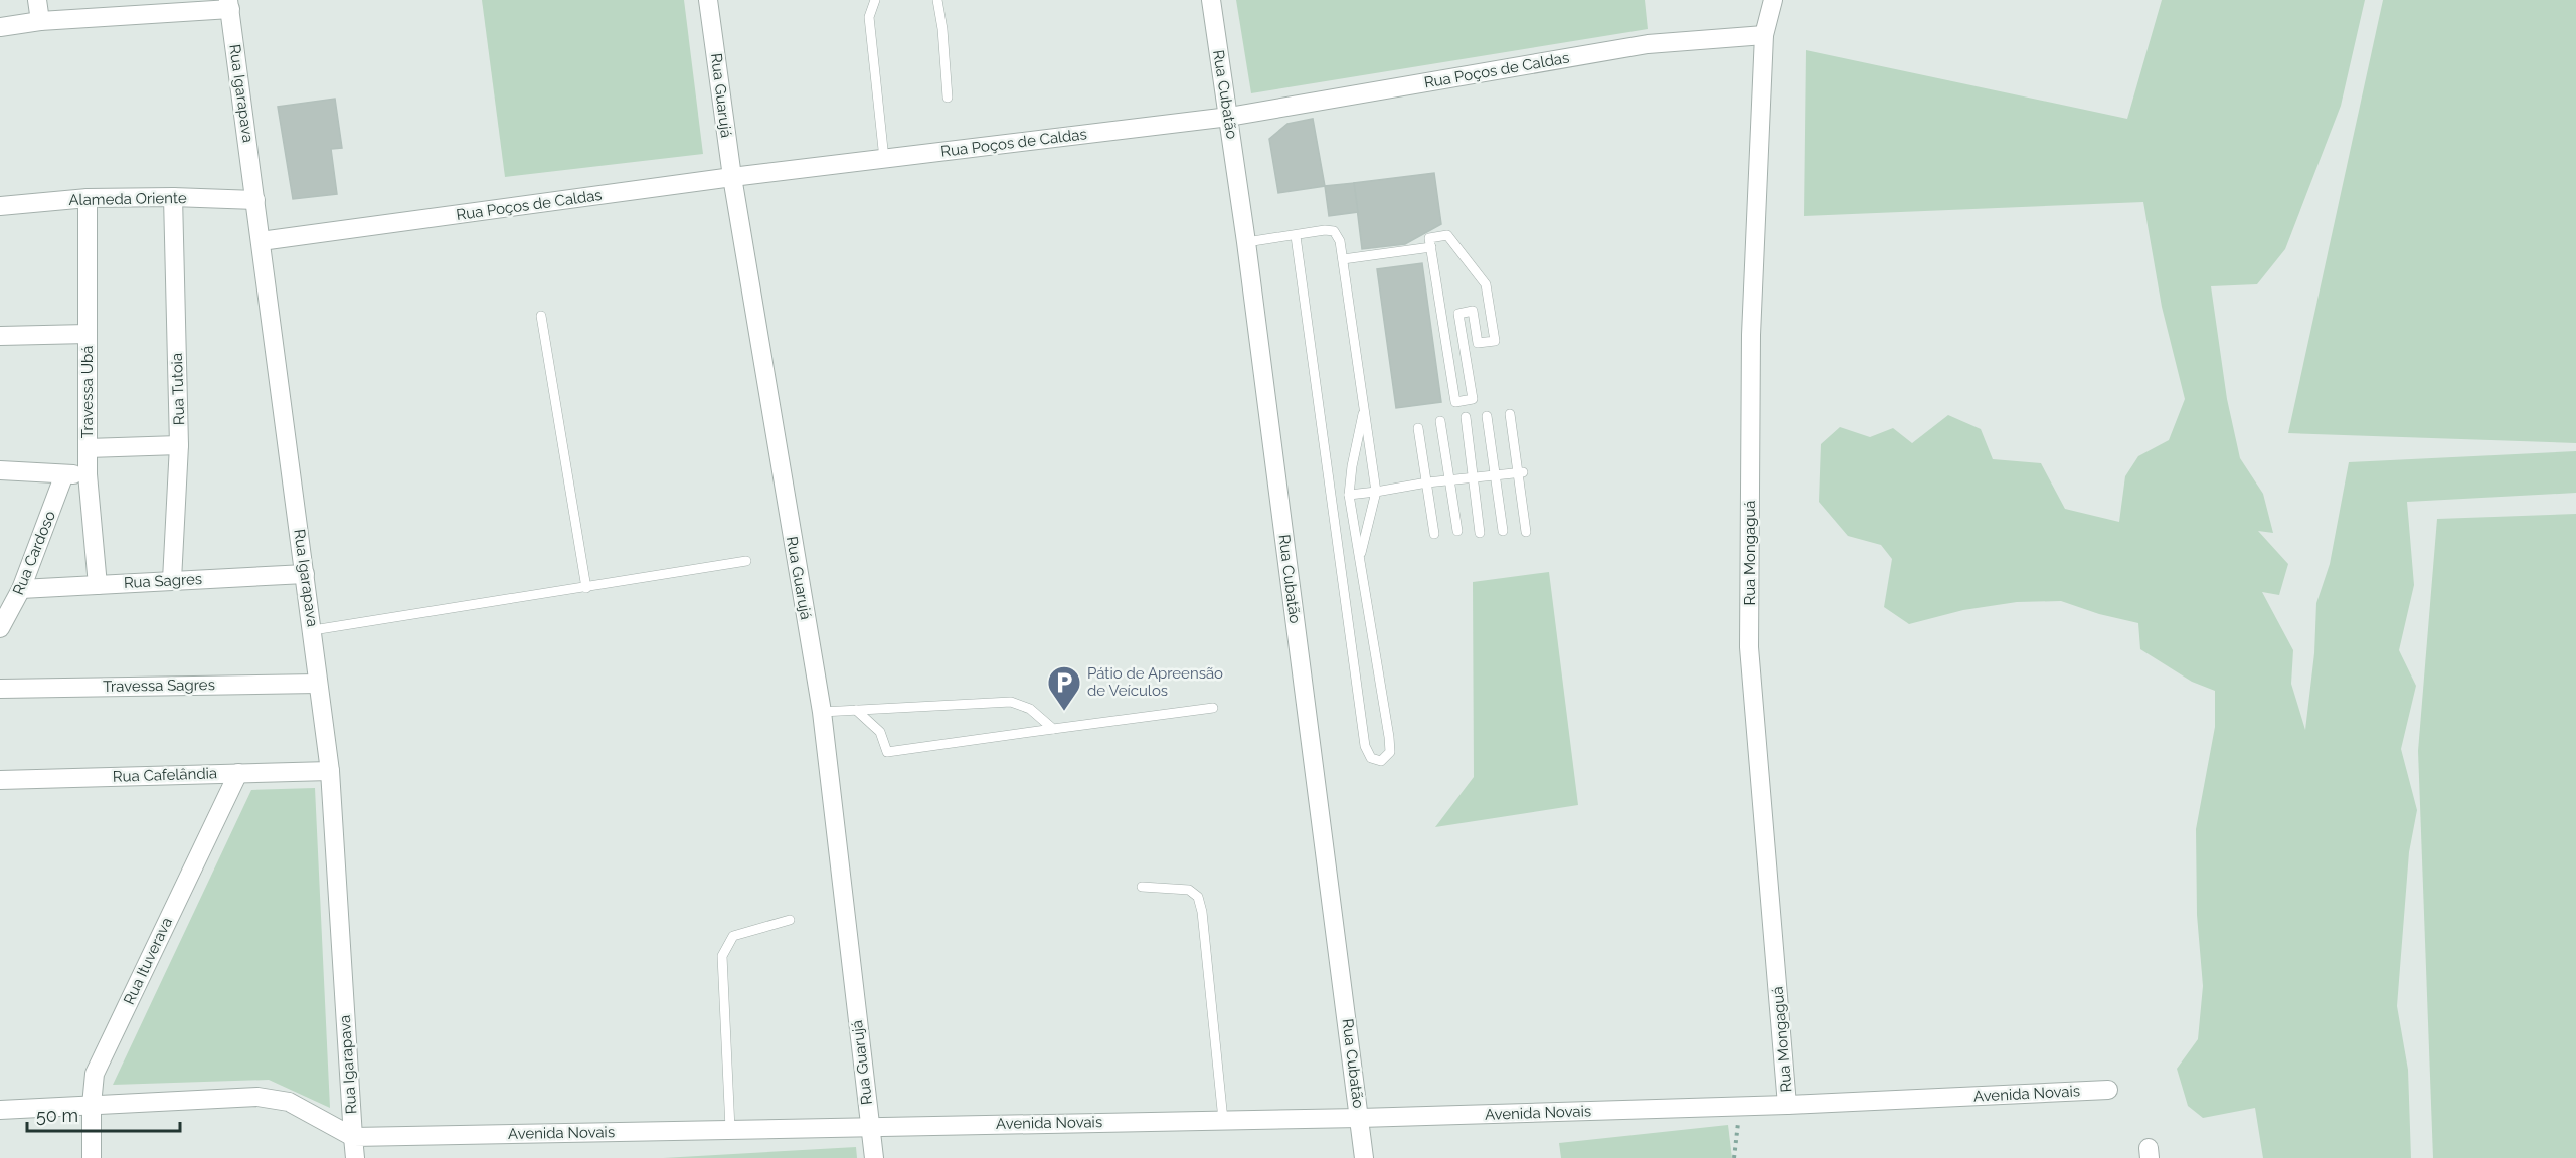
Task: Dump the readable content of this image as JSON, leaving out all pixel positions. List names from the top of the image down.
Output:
{
  "streets": {
    "street": [
      "Rua Poços de Caldas",
      "Rua Igarapava",
      "Rua Cubatão",
      "Rua Guarujá",
      "Alameda Oriente",
      "Rua Tutoia",
      "Travessa Ubá",
      "Rua Cardoso",
      "Rua Mongaguá",
      "Rua Sagres",
      "Travessa Sagres",
      "Rua Cafelândia",
      "Rua Ituverava",
      "Avenida Novais"
    ]
  },
  "crossings": [
    ["Rua Poços de Caldas", "Rua Igarapava"],
    ["Rua Poços de Caldas", "Rua Cubatão"],
    ["Rua Poços de Caldas", "Rua Guarujá"],
    ["Rua Poços de Caldas", "Rua Mongaguá"],
    ["Rua Igarapava", "Alameda Oriente"],
    ["Rua Igarapava", "Rua Sagres"],
    ["Rua Igarapava", "Travessa Sagres"],
    ["Rua Igarapava", "Rua Cafelândia"],
    ["Rua Igarapava", "Avenida Novais"],
    ["Rua Cubatão", "Avenida Novais"],
    ["Rua Guarujá", "Avenida Novais"],
    ["Alameda Oriente", "Rua Tutoia"],
    ["Alameda Oriente", "Travessa Ubá"],
    ["Rua Tutoia", "Rua Sagres"],
    ["Travessa Ubá", "Rua Sagres"],
    ["Rua Cardoso", "Rua Sagres"],
    ["Rua Mongaguá", "Avenida Novais"],
    ["Rua Cafelândia", "Rua Ituverava"]
  ],
  "places": {
    "parking": ["Pátio de Apreensão de Veículos"]
  },
  "scale_bar": "50 m"
}
